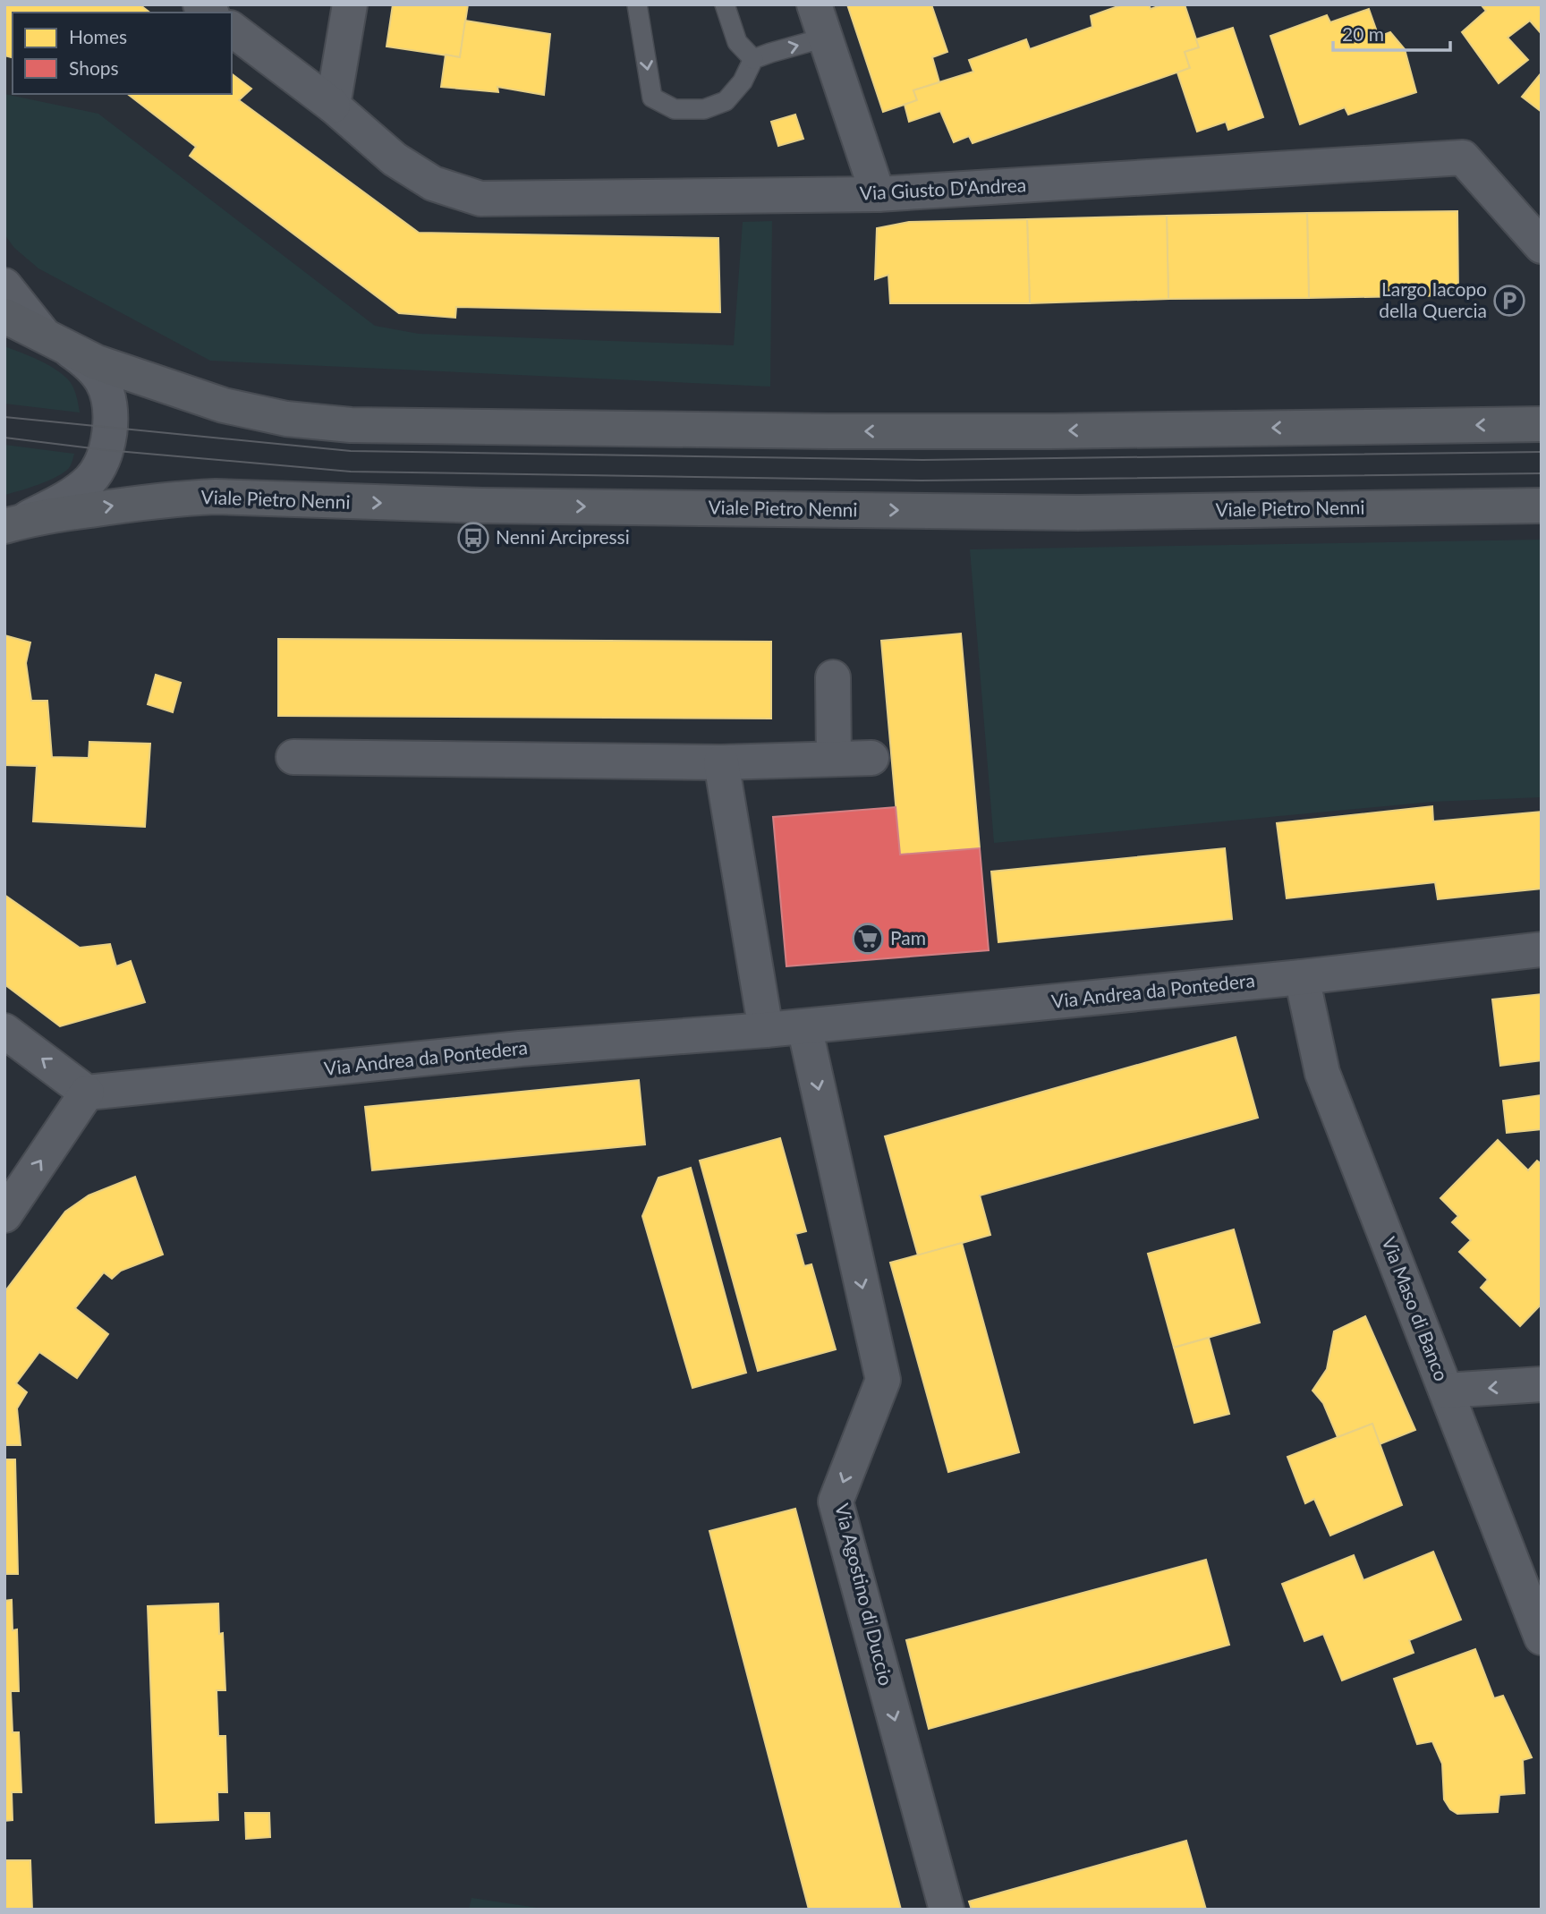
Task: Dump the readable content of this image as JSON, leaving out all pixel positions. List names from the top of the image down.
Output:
{
  "streets": {
    "main road": ["Viale Pietro Nenni"],
    "street": [
      "Via Giusto D'Andrea",
      "Via Andrea da Pontedera",
      "Via Maso di Banco",
      "Via Agostino di Duccio"
    ]
  },
  "crossings": [
    ["Via Andrea da Pontedera", "Via Maso di Banco"],
    ["Via Andrea da Pontedera", "Via Agostino di Duccio"]
  ],
  "one_way": ["Via Agostino di Duccio"],
  "places": {
    "parking": ["Largo Iacopo della Quercia"],
    "bus stop": ["Nenni Arcipressi"],
    "supermarket": ["Pam"]
  },
  "legend": ["Homes", "Shops"],
  "scale_bar": "20 m"
}
